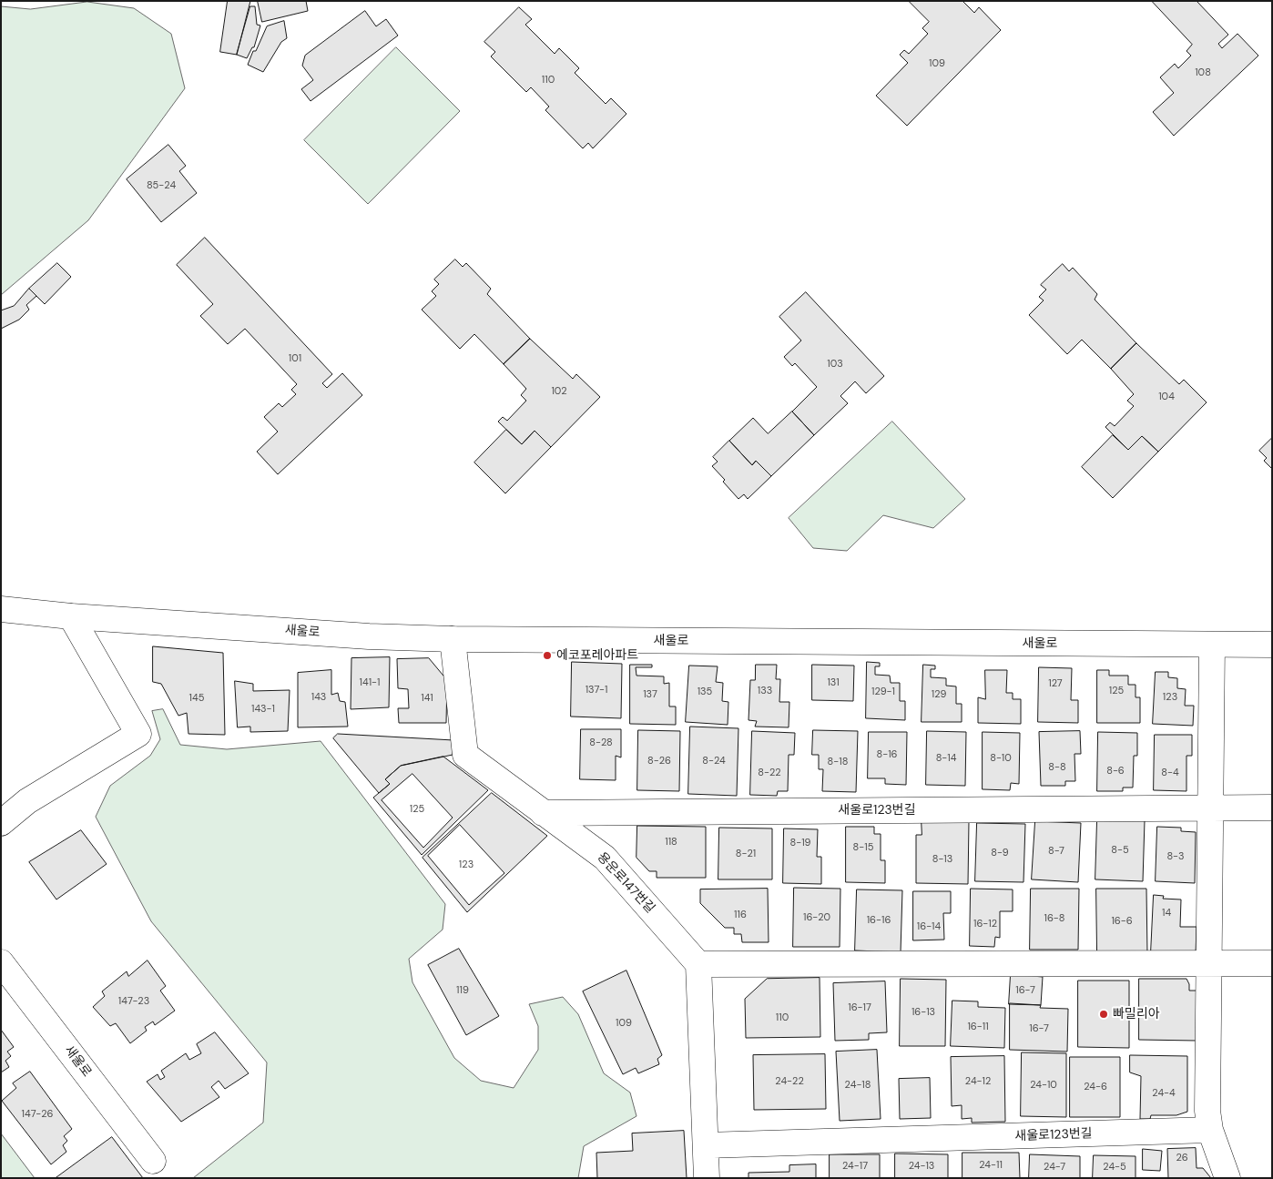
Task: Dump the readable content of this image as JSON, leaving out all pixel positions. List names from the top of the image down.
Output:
{
  "streets": {
    "street": ["새울로", "새울로123번길", "용운로147번길"]
  },
  "crossings": [
    ["새울로", "용운로147번길"],
    ["새울로123번길", "용운로147번길"]
  ],
  "places": ["에코포레아파트", "빠밀리아"],
  "house_numbers": [
    "109",
    "108",
    "110",
    "85-24",
    "101",
    "103",
    "102",
    "104",
    "141-1",
    "131",
    "127",
    "137-1",
    "133",
    "125",
    "135",
    "129-1",
    "137",
    "129",
    "143",
    "123",
    "145",
    "141",
    "143-1",
    "8-28",
    "8-16",
    "8-14",
    "8-10",
    "8-26",
    "8-24",
    "8-18",
    "8-8",
    "8-6",
    "8-22",
    "8-4",
    "125",
    "118",
    "8-19",
    "8-15",
    "8-5",
    "8-7",
    "8-9",
    "8-21",
    "8-3",
    "8-13",
    "123",
    "14",
    "116",
    "16-20",
    "16-8",
    "16-16",
    "16-6",
    "16-12",
    "16-14",
    "119",
    "16-7",
    "147-23",
    "16-17",
    "16-13",
    "110",
    "109",
    "16-11",
    "16-7",
    "24-22",
    "24-12",
    "24-18",
    "24-10",
    "24-6",
    "24-4",
    "147-26",
    "26",
    "24-11",
    "24-17",
    "24-13",
    "24-7",
    "24-5"
  ]
}
